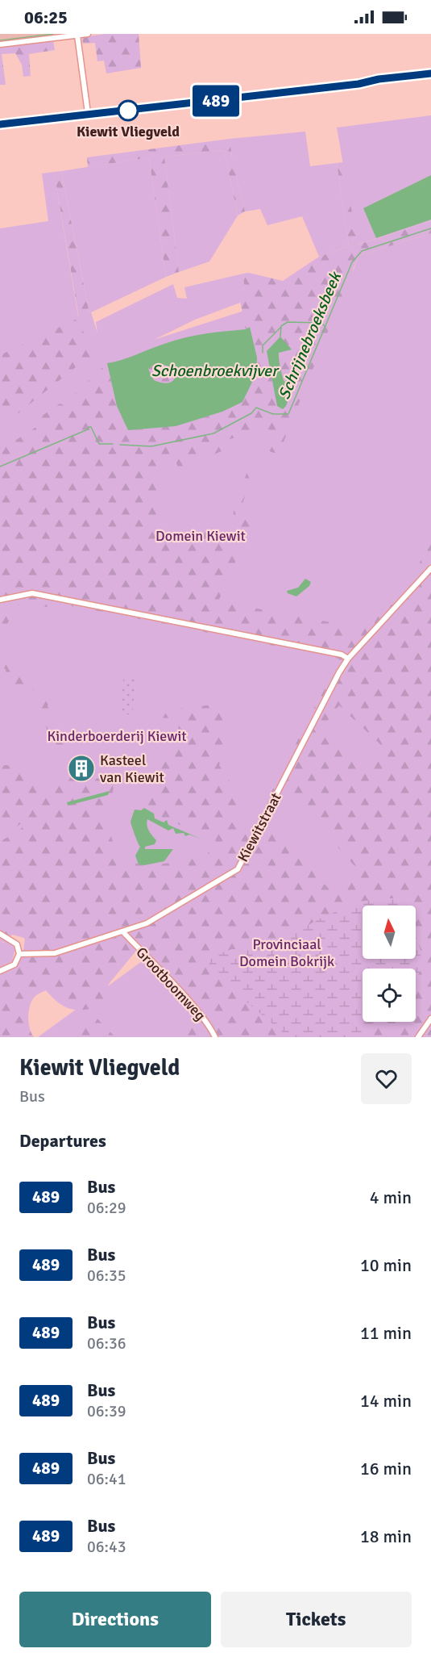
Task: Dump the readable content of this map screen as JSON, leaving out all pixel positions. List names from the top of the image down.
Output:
{
  "streets": {
    "street": ["Kiewitstraat", "Grootboomweg"]
  },
  "crossings": [
    ["Kiewitstraat", "Grootboomweg"]
  ],
  "water": ["Schrijnebroeksbeek", "Schoenbroekvijver"],
  "parks": ["Domein Kiewit", "Kinderboerderij Kiewit", "Provinciaal Domein Bokrijk"],
  "places": {
    "other": ["Kiewit Vliegveld"],
    "building": ["Kasteel van Kiewit"]
  },
  "lines": ["bus line 489"],
  "north": "top",
  "page": {
    "status": "06:25",
    "on_map": "489",
    "heading": [
      ["Kiewit Vliegveld", "Bus"],
      "Departures"
    ],
    "list": [
      {
        "mark": "489",
        "name": "Bus",
        "note": "06:29",
        "value": "4 min"
      },
      {
        "mark": "489",
        "name": "Bus",
        "note": "06:35",
        "value": "10 min"
      },
      {
        "mark": "489",
        "name": "Bus",
        "note": "06:36",
        "value": "11 min"
      },
      {
        "mark": "489",
        "name": "Bus",
        "note": "06:39",
        "value": "14 min"
      },
      {
        "mark": "489",
        "name": "Bus",
        "note": "06:41",
        "value": "16 min"
      },
      {
        "mark": "489",
        "name": "Bus",
        "note": "06:43",
        "value": "18 min"
      }
    ],
    "buttons": ["Directions", "Tickets"]
  }
}
